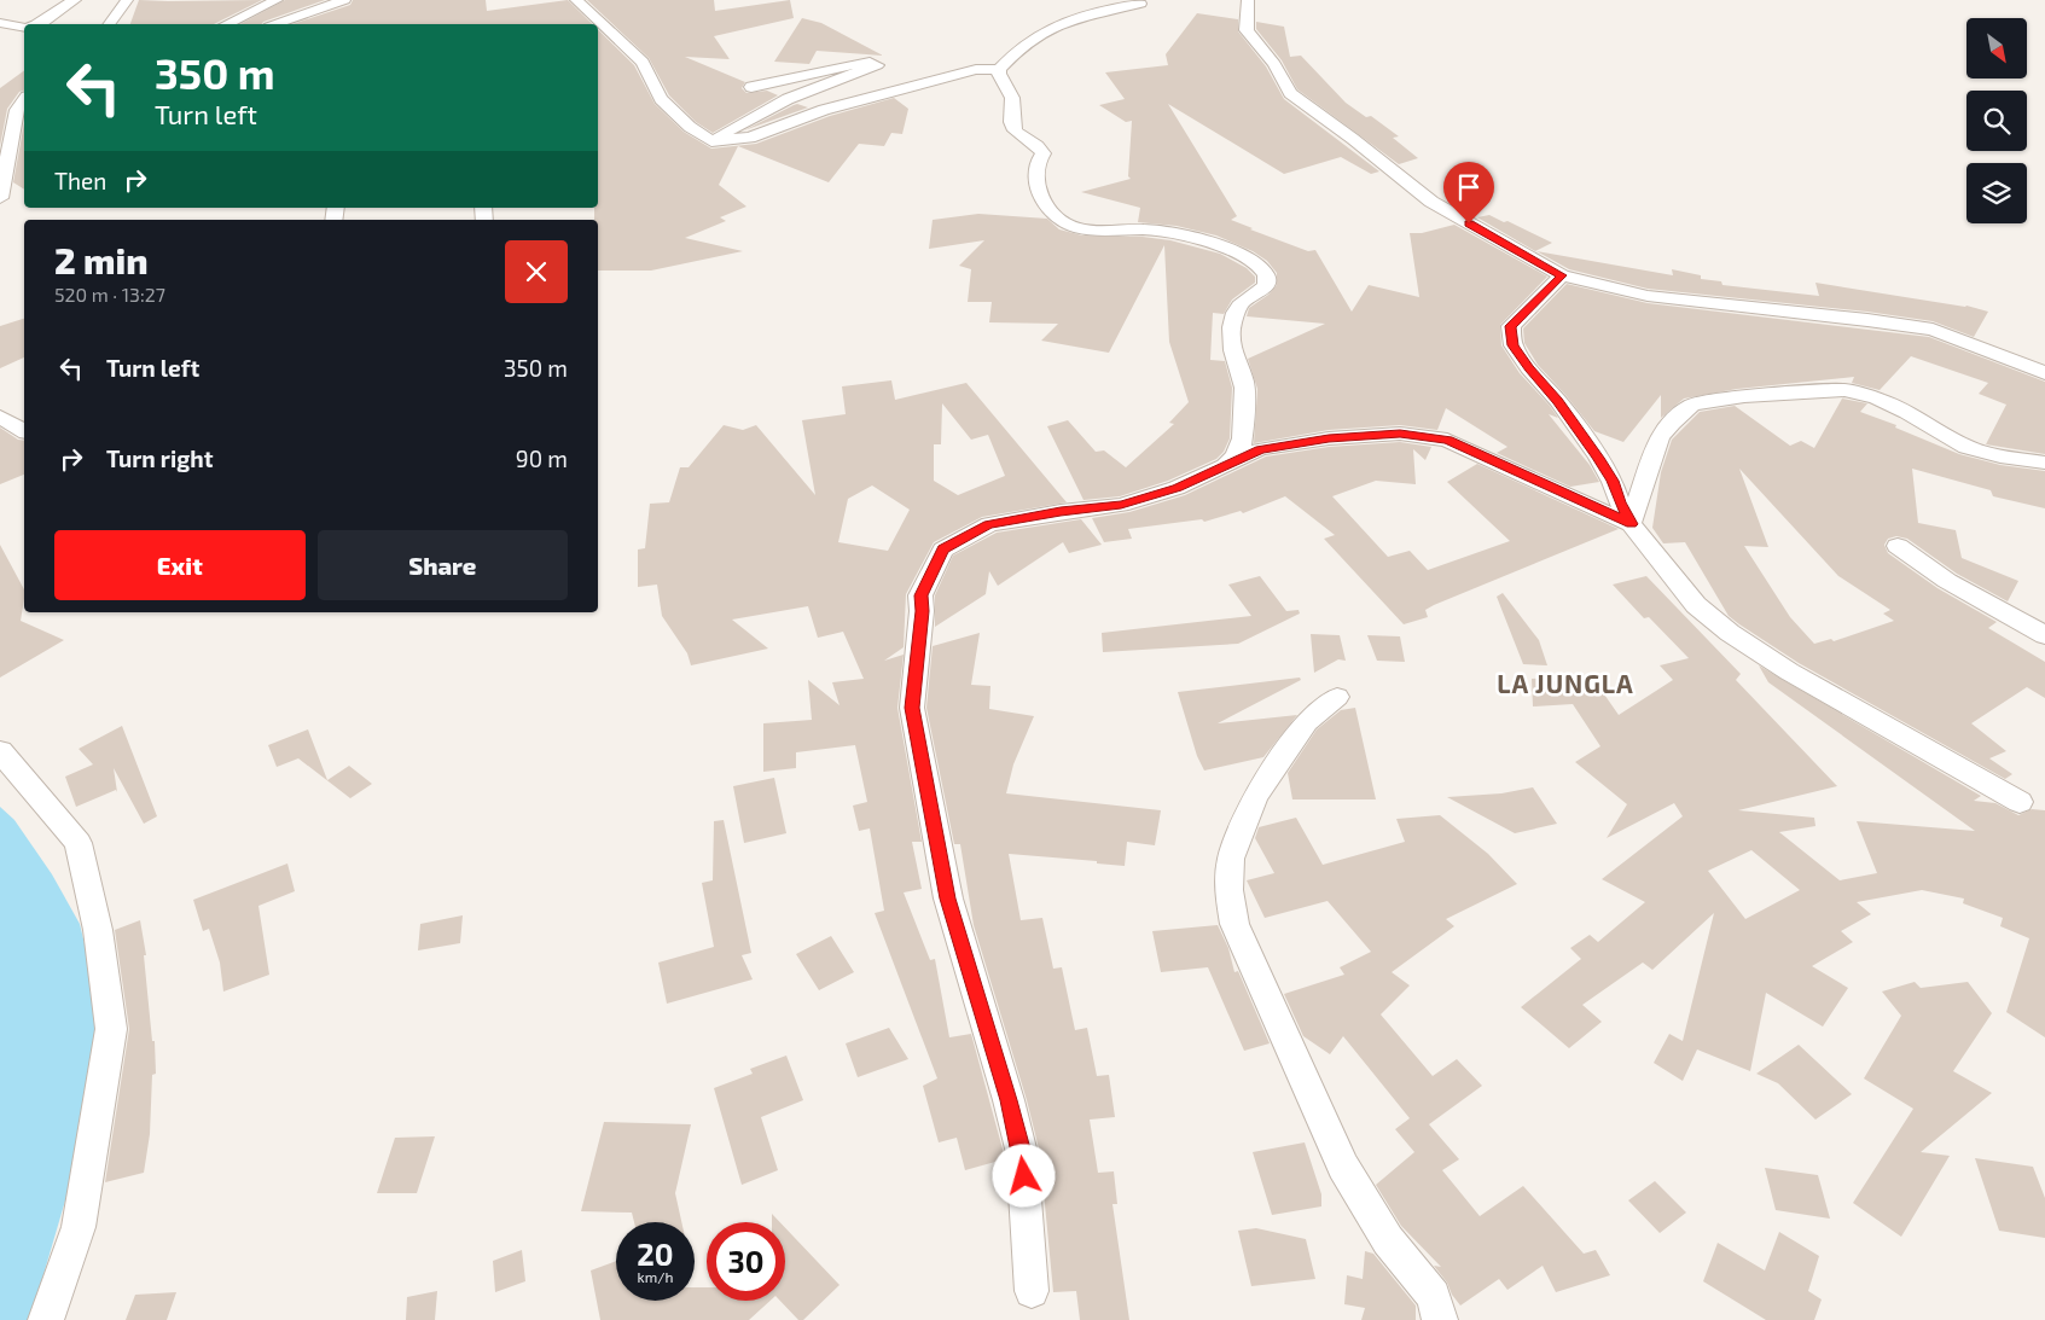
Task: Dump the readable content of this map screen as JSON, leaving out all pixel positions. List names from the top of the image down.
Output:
{
  "districts": ["LA JUNGLA"],
  "north": "bottom right",
  "page": {
    "turn": ["350 m", "Turn left"],
    "then": "Then",
    "heading": ["2 min", "520 m · 13:27"],
    "list": [
      {
        "name": "Turn left",
        "value": "350 m"
      },
      {
        "name": "Turn right",
        "value": "90 m"
      }
    ],
    "buttons": ["Exit", "Share"],
    "speed": "20 km/h",
    "limit": "30"
  }
}
